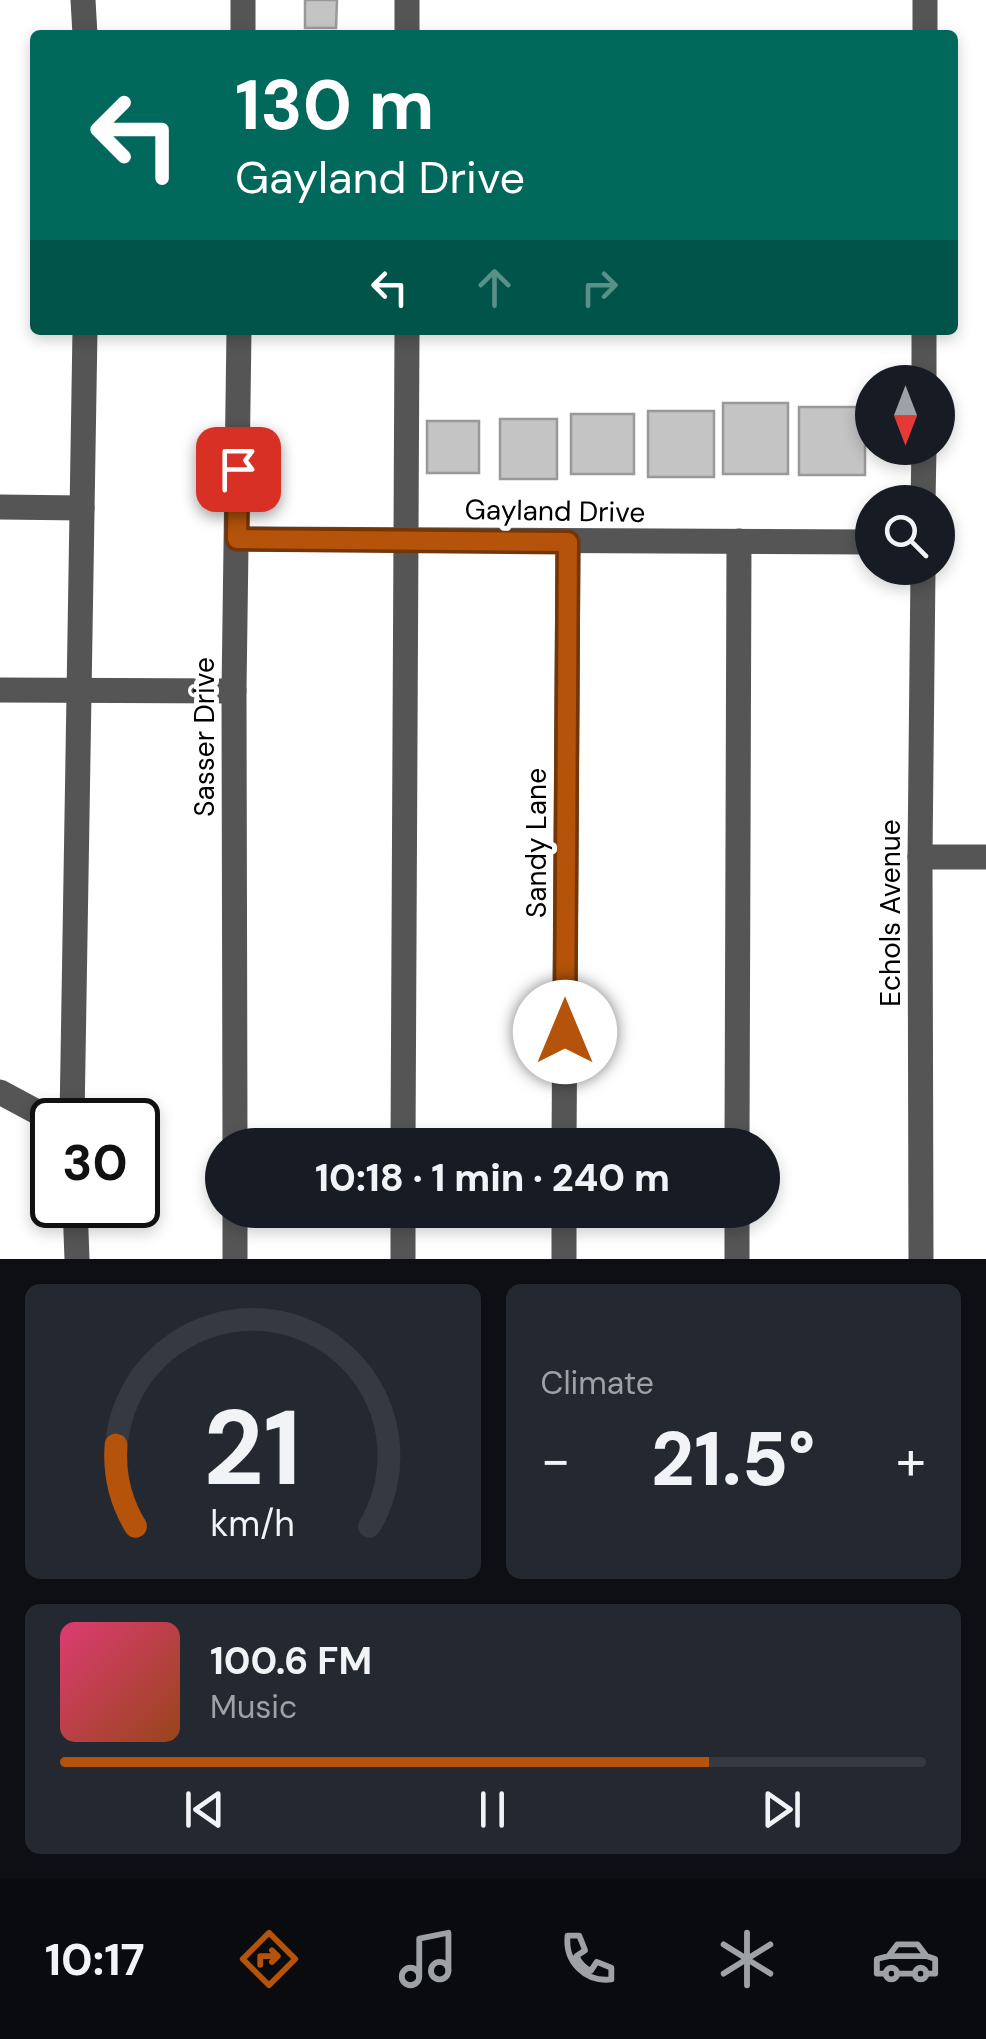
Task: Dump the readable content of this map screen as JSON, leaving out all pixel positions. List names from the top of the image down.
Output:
{
  "streets": {
    "street": [
      "Gayland Drive",
      "Sasser Drive",
      "Sandy Lane",
      "Echols Avenue"
    ]
  },
  "crossings": [
    ["Gayland Drive", "Sasser Drive"],
    ["Gayland Drive", "Sandy Lane"]
  ],
  "north": "bottom",
  "page": {
    "turn": ["130 m", "Gayland Drive"],
    "limit": "30",
    "trip": "10:18 · 1 min · 240 m",
    "tile": "Climate",
    "heat": ["−", "21.5°", "+"],
    "song": ["100.6 FM", "Music"],
    "tabs": "10:17",
    "gauge": ["21", "km/h"]
  }
}
